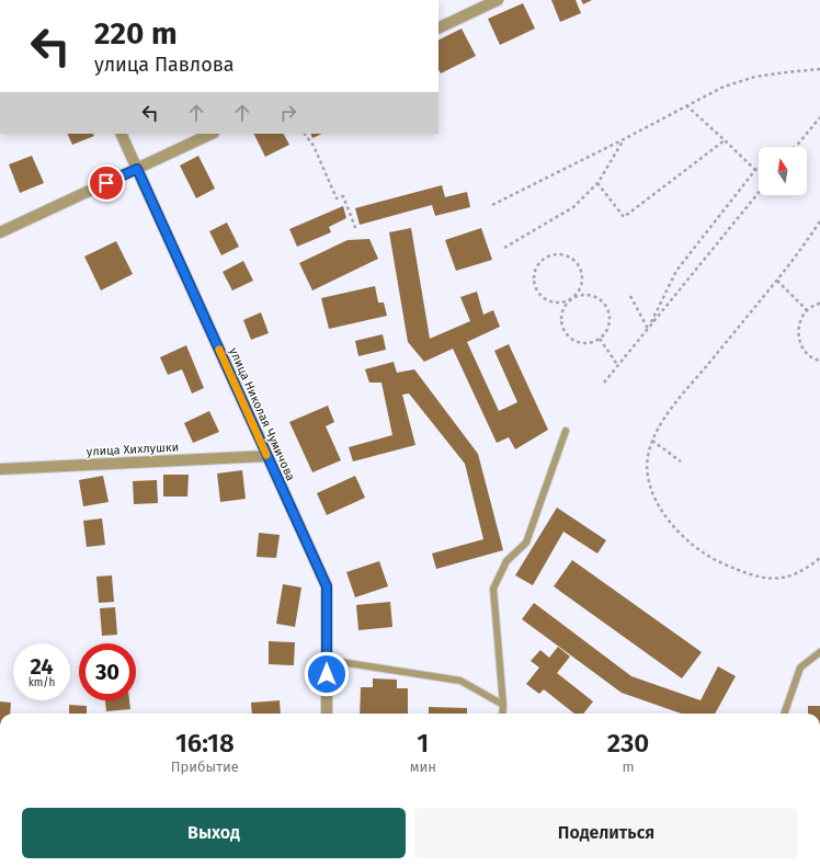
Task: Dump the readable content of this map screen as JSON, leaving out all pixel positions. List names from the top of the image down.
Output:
{
  "streets": {
    "street": ["улица Николая Чумичова", "улица Хихлушки"]
  },
  "crossings": [
    ["улица Николая Чумичова", "улица Хихлушки"]
  ],
  "north": "top",
  "page": {
    "turn": ["220 m", "улица Павлова"],
    "speed": "24 km/h",
    "limit": "30",
    "eta": [
      "16:18",
      "Прибытие",
      "1",
      "мин",
      "230",
      "m"
    ],
    "buttons": ["Выход", "Поделиться"]
  }
}
